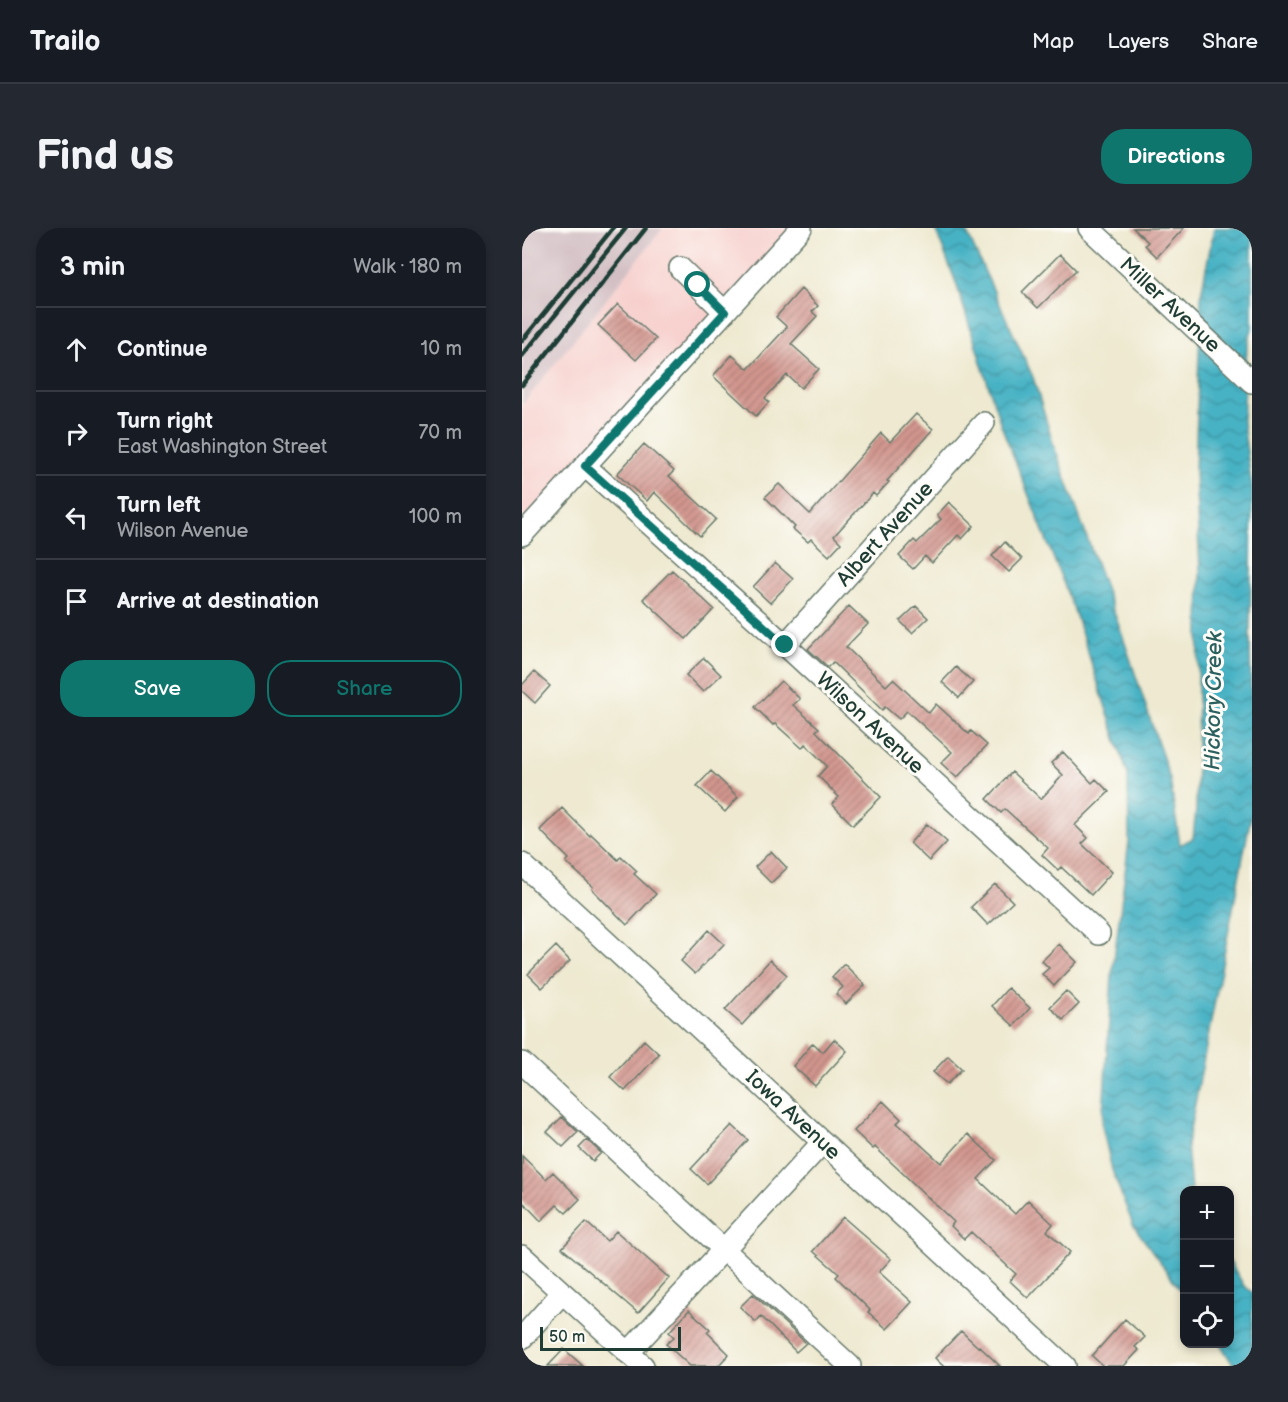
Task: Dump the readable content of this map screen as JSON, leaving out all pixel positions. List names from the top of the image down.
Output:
{
  "streets": {
    "street": [
      "Miller Avenue",
      "Albert Avenue",
      "Wilson Avenue",
      "Iowa Avenue"
    ]
  },
  "crossings": [
    ["Albert Avenue", "Wilson Avenue"]
  ],
  "water": ["Hickory Creek"],
  "scale_bar": "50 m",
  "page": {
    "header": "Trailo",
    "nav": ["Map", "Layers", "Share"],
    "buttons": [
      "Directions",
      ["Save", "Share"]
    ],
    "title": "Find us",
    "heading": ["3 min", "Walk · 180 m"],
    "list": [
      ["Continue", "10 m"],
      ["Turn right", "East Washington Street", "70 m"],
      ["Turn left", "Wilson Avenue", "100 m"],
      "Arrive at destination"
    ],
    "map_buttons": ["+", "−"],
    "scale": "50 m"
  }
}
